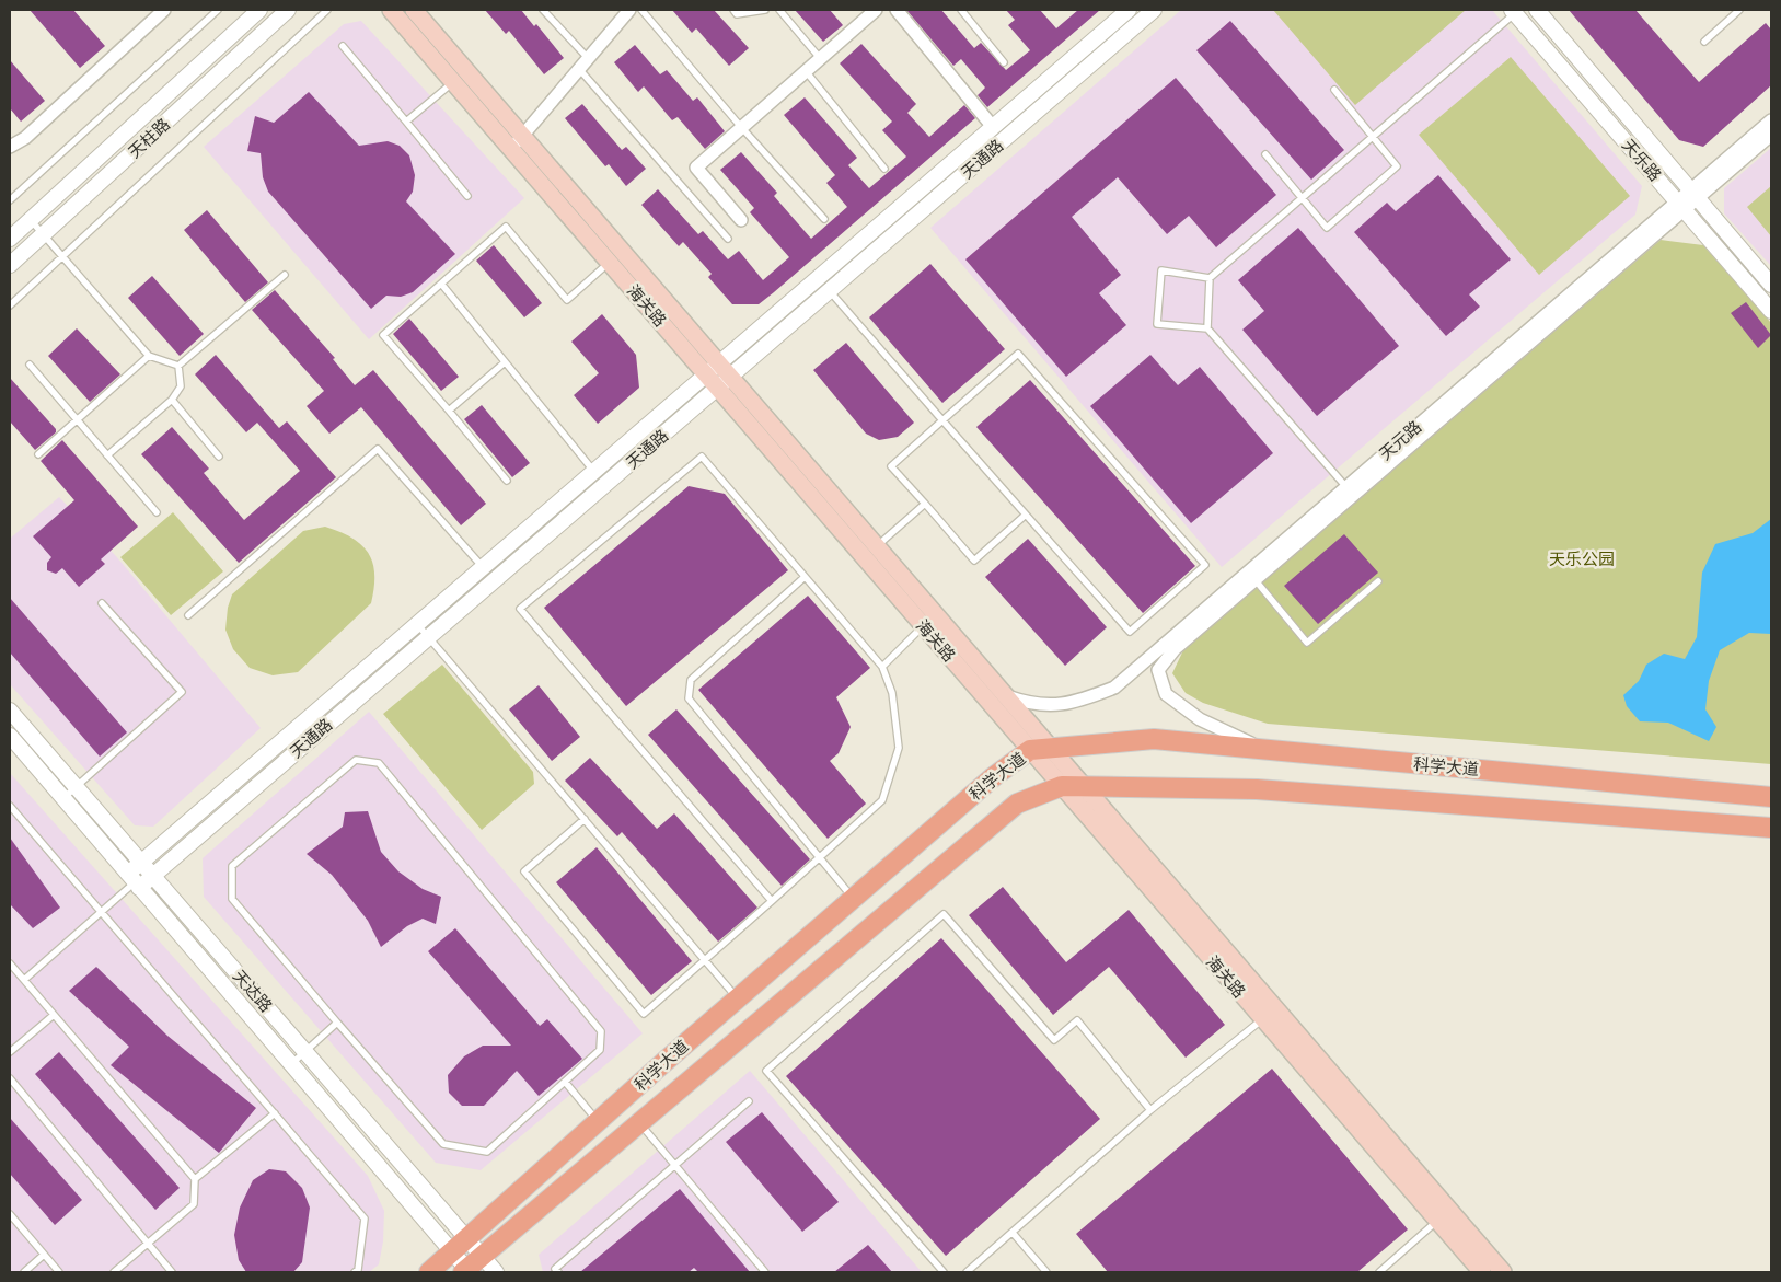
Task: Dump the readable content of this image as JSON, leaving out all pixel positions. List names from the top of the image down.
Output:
{
  "streets": {
    "main road": ["海关路", "科学大道"],
    "street": [
      "天柱路",
      "天通路",
      "天乐路",
      "天元路",
      "天达路"
    ]
  },
  "crossings": [
    ["天通路", "海关路"],
    ["天通路", "天达路"],
    ["天乐路", "天元路"],
    ["海关路", "天元路"],
    ["海关路", "科学大道"],
    ["天元路", "科学大道"],
    ["科学大道", "天达路"]
  ],
  "parks": ["天乐公园"]
}
